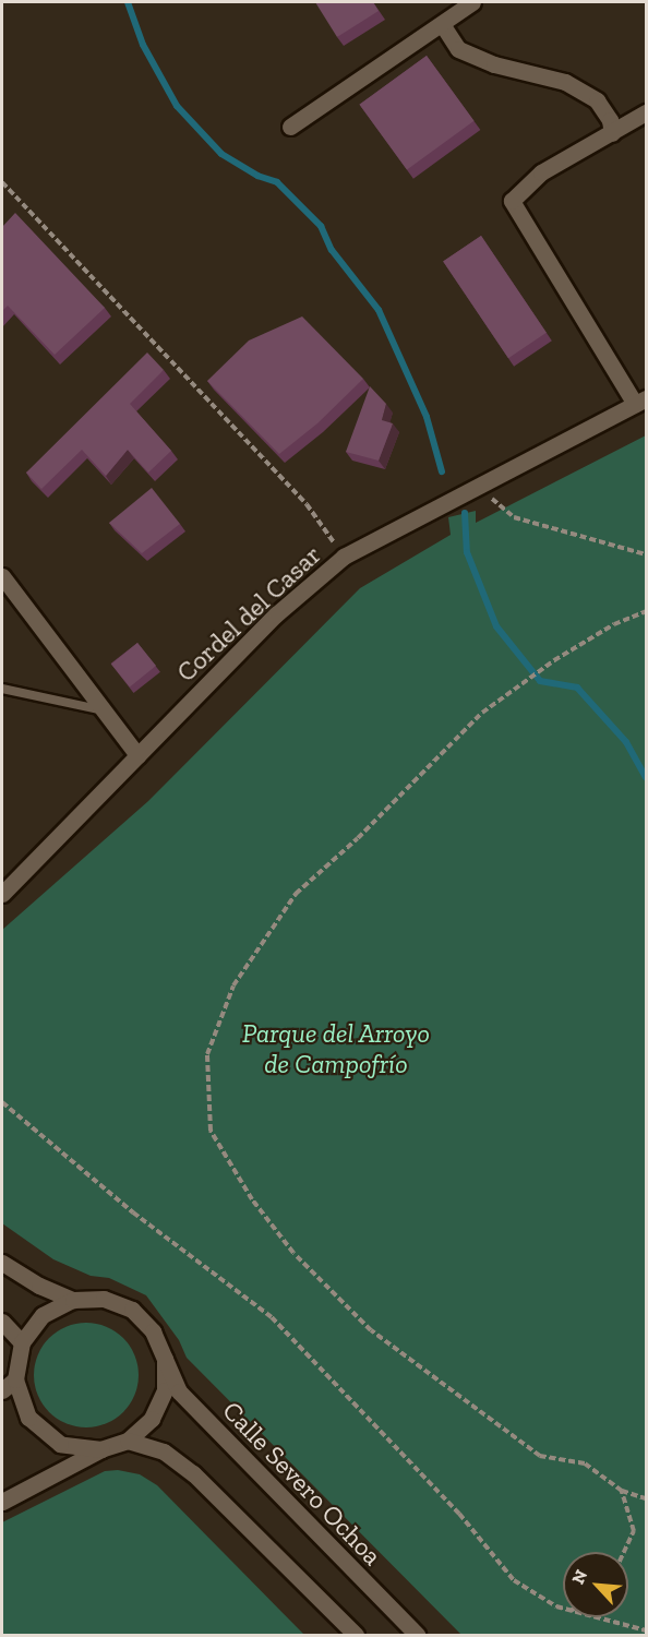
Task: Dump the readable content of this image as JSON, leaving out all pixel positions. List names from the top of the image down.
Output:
{
  "streets": {
    "street": ["Cordel del Casar", "Calle Severo Ochoa"]
  },
  "parks": ["Parque del Arroyo de Campofrío"],
  "north": "top left"
}
